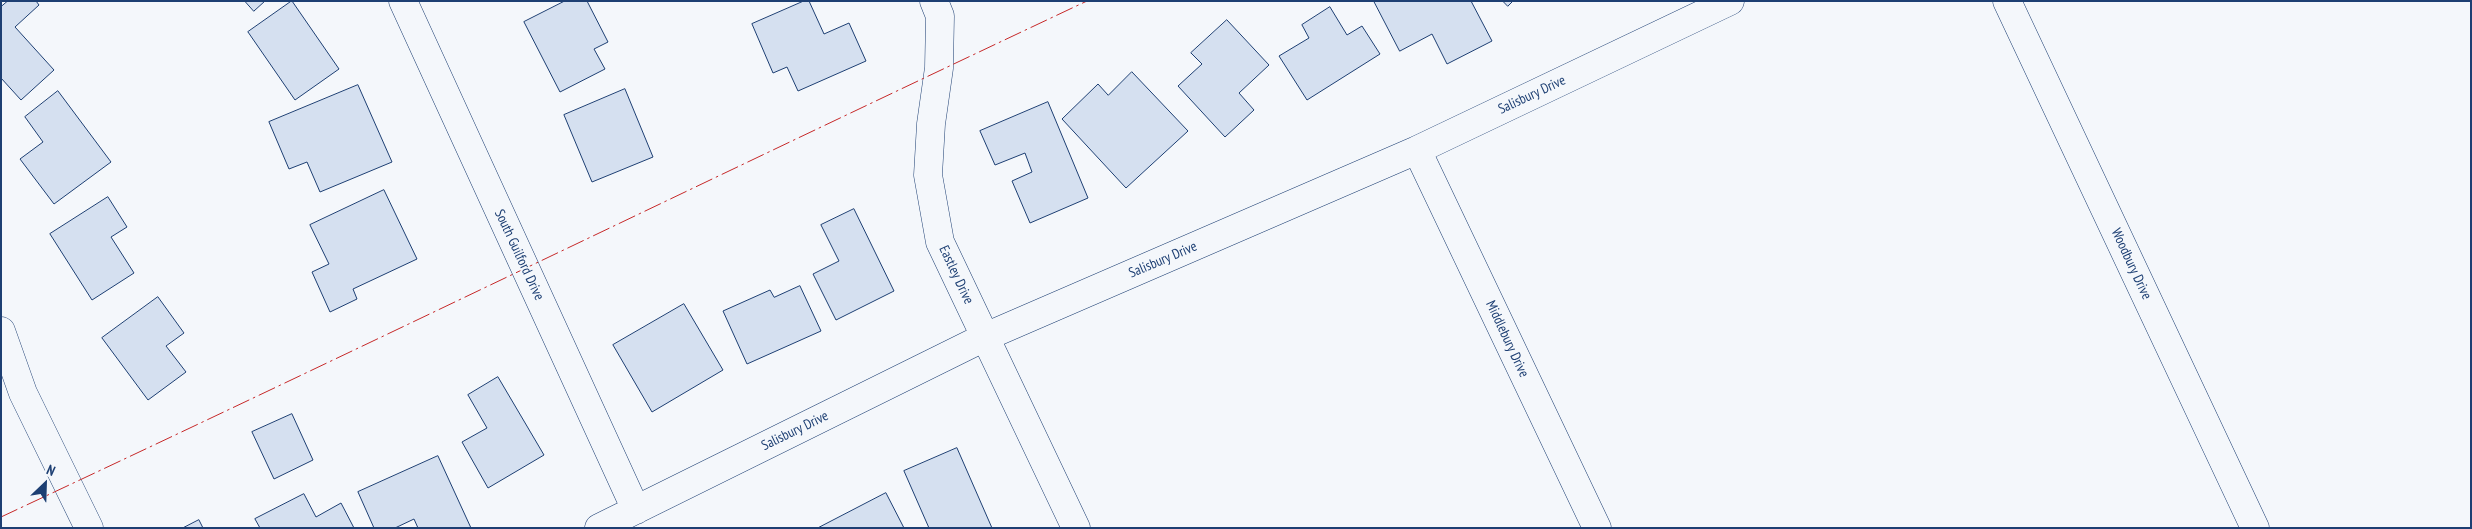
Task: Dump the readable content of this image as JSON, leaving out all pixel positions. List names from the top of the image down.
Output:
{
  "streets": {
    "street": [
      "Salisbury Drive",
      "South Guilford Drive",
      "Woodbury Drive",
      "Eastley Drive",
      "Middlebury Drive"
    ]
  },
  "crossings": [
    ["Salisbury Drive", "South Guilford Drive"],
    ["Salisbury Drive", "Eastley Drive"],
    ["Salisbury Drive", "Middlebury Drive"]
  ],
  "north": "top right"
}
